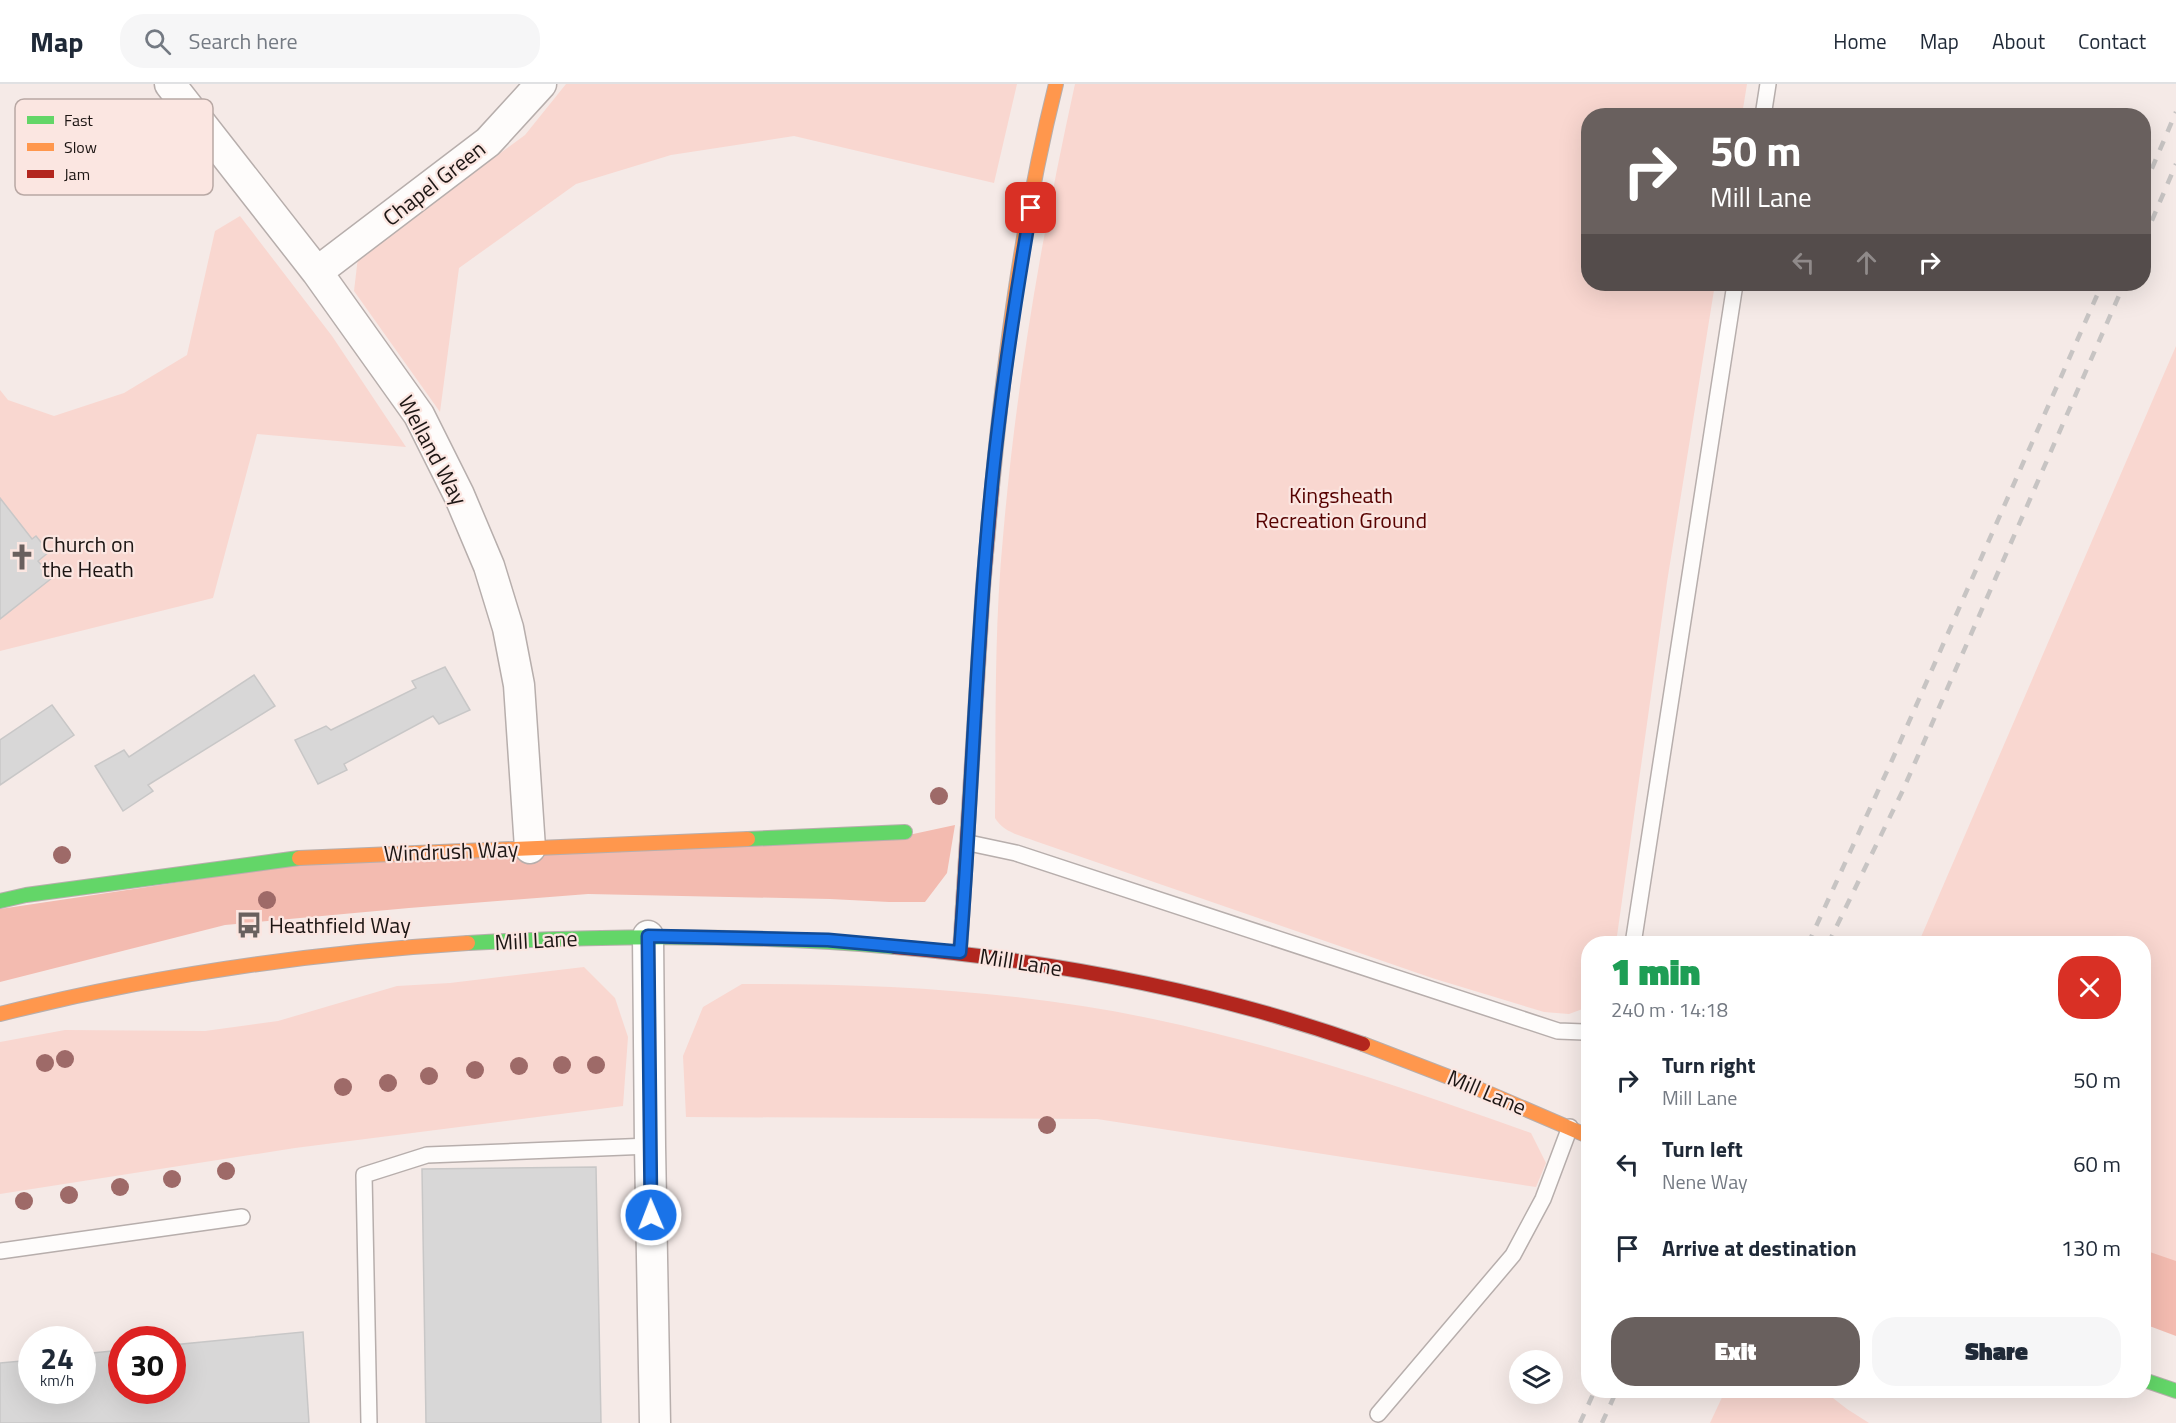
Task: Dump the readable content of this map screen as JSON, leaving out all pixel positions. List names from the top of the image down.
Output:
{
  "streets": {
    "street": [
      "Chapel Green",
      "Welland Way",
      "Windrush Way",
      "Mill Lane"
    ]
  },
  "crossings": [
    ["Chapel Green", "Welland Way"],
    ["Welland Way", "Windrush Way"]
  ],
  "parks": ["Kingsheath Recreation Ground"],
  "places": {
    "church": ["Church on the Heath"],
    "bus stop": ["Heathfield Way"]
  },
  "legend": ["Fast", "Slow", "Jam"],
  "page": {
    "header": "Map",
    "search": "Search here",
    "nav": [
      "Home",
      "Map",
      "About",
      "Contact"
    ],
    "turn": ["50 m", "Mill Lane"],
    "heading": ["1 min", "240 m · 14:18"],
    "list": [
      {
        "name": "Turn right",
        "note": "Mill Lane",
        "value": "50 m"
      },
      {
        "name": "Turn left",
        "note": "Nene Way",
        "value": "60 m"
      },
      {
        "name": "Arrive at destination",
        "value": "130 m"
      }
    ],
    "buttons": ["Exit", "Share"],
    "speed": "24 km/h",
    "limit": "30"
  }
}
